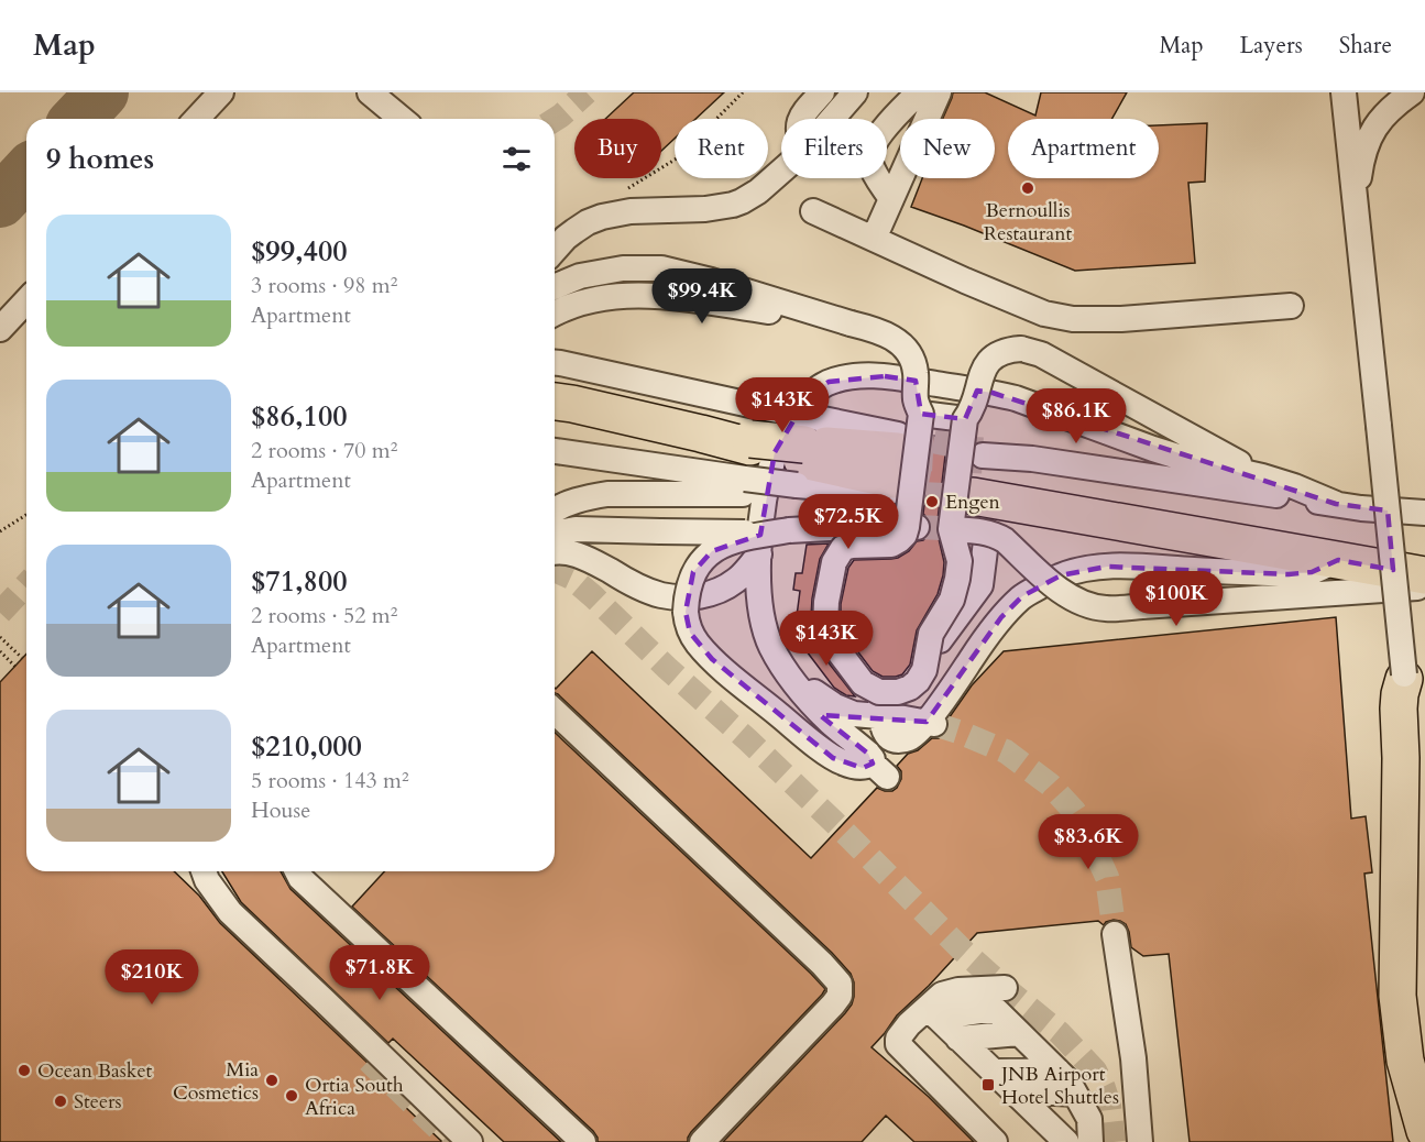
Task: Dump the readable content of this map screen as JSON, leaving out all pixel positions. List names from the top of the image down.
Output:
{
  "places": {
    "other": [
      "Bernoullis Restaurant",
      "Engen",
      "Ocean Basket",
      "Mia Cosmetics",
      "Ortia South Africa",
      "Steers"
    ],
    "transit": ["JNB Airport Hotel Shuttles"]
  },
  "page": {
    "header": "Map",
    "nav": ["Map", "Layers", "Share"],
    "chip": [
      "Buy",
      "Rent",
      "Filters",
      "New",
      "Apartment"
    ],
    "heading": "9 homes",
    "list": [
      {
        "name": "$99,400",
        "note": "3 rooms · 98 m² · Apartment"
      },
      {
        "name": "$86,100",
        "note": "2 rooms · 70 m² · Apartment"
      },
      {
        "name": "$71,800",
        "note": "2 rooms · 52 m² · Apartment"
      },
      {
        "name": "$210,000",
        "note": "5 rooms · 143 m² · House"
      }
    ],
    "price": [
      "$99.4K",
      "$143K",
      "$86.1K",
      "$72.5K",
      "$100K",
      "$143K",
      "$83.6K",
      "$71.8K",
      "$210K"
    ]
  }
}
